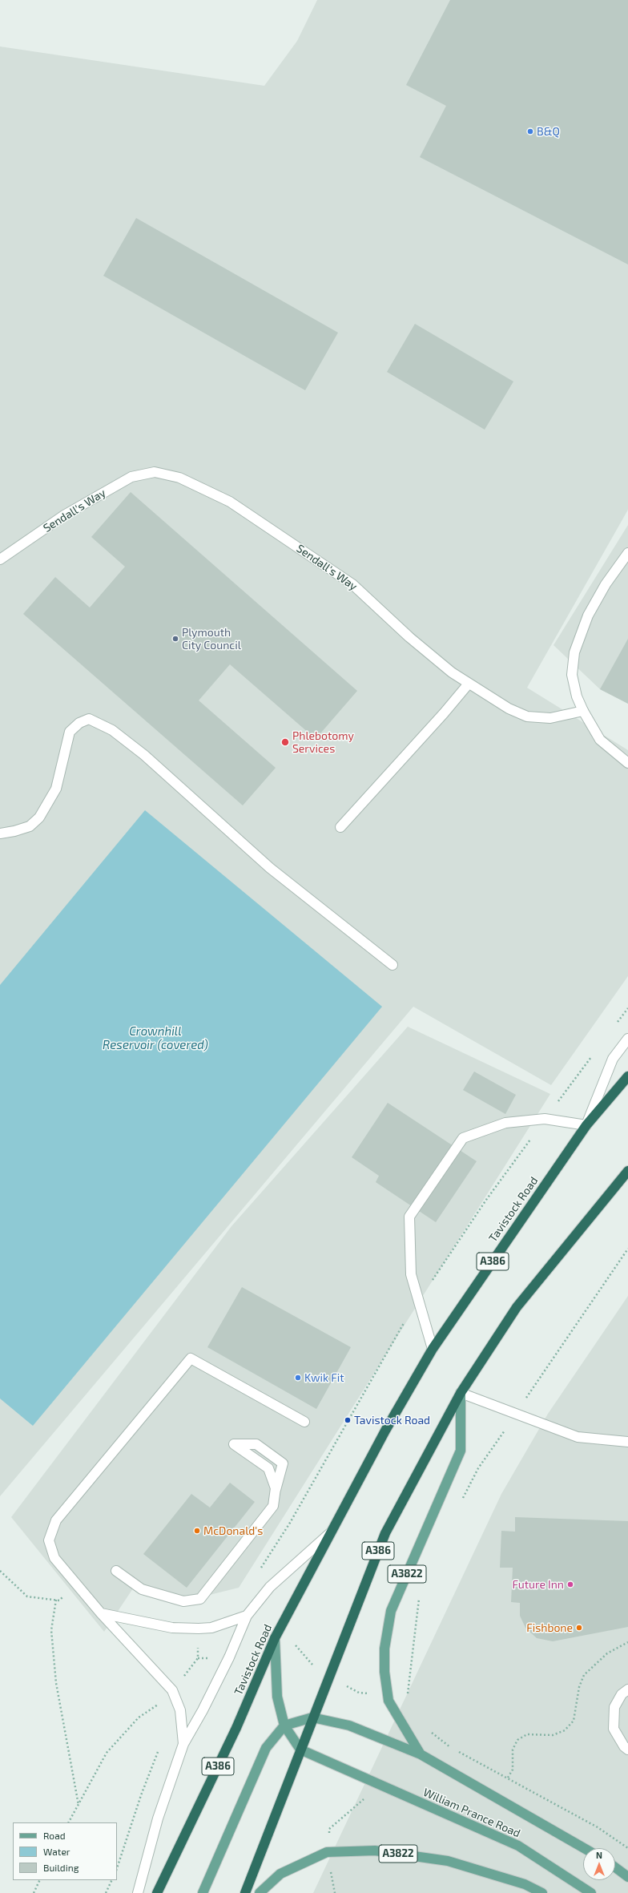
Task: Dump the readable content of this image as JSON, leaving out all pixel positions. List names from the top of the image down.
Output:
{
  "streets": {
    "highway": ["Tavistock Road", "A386"],
    "main road": ["A3822", "William Prance Road"],
    "street": ["Sendall's Way"]
  },
  "crossings": [
    ["A386", "A3822"],
    ["A386", "William Prance Road"],
    ["A3822", "William Prance Road"]
  ],
  "water": ["Crownhill Reservoir (covered)"],
  "places": [
    "B&Q",
    "Plymouth City Council",
    "Phlebotomy Services",
    "Kwik Fit",
    "Tavistock Road",
    "McDonald's",
    "Future Inn",
    "Fishbone"
  ],
  "legend": ["Road", "Water", "Building"],
  "north": "top"
}
